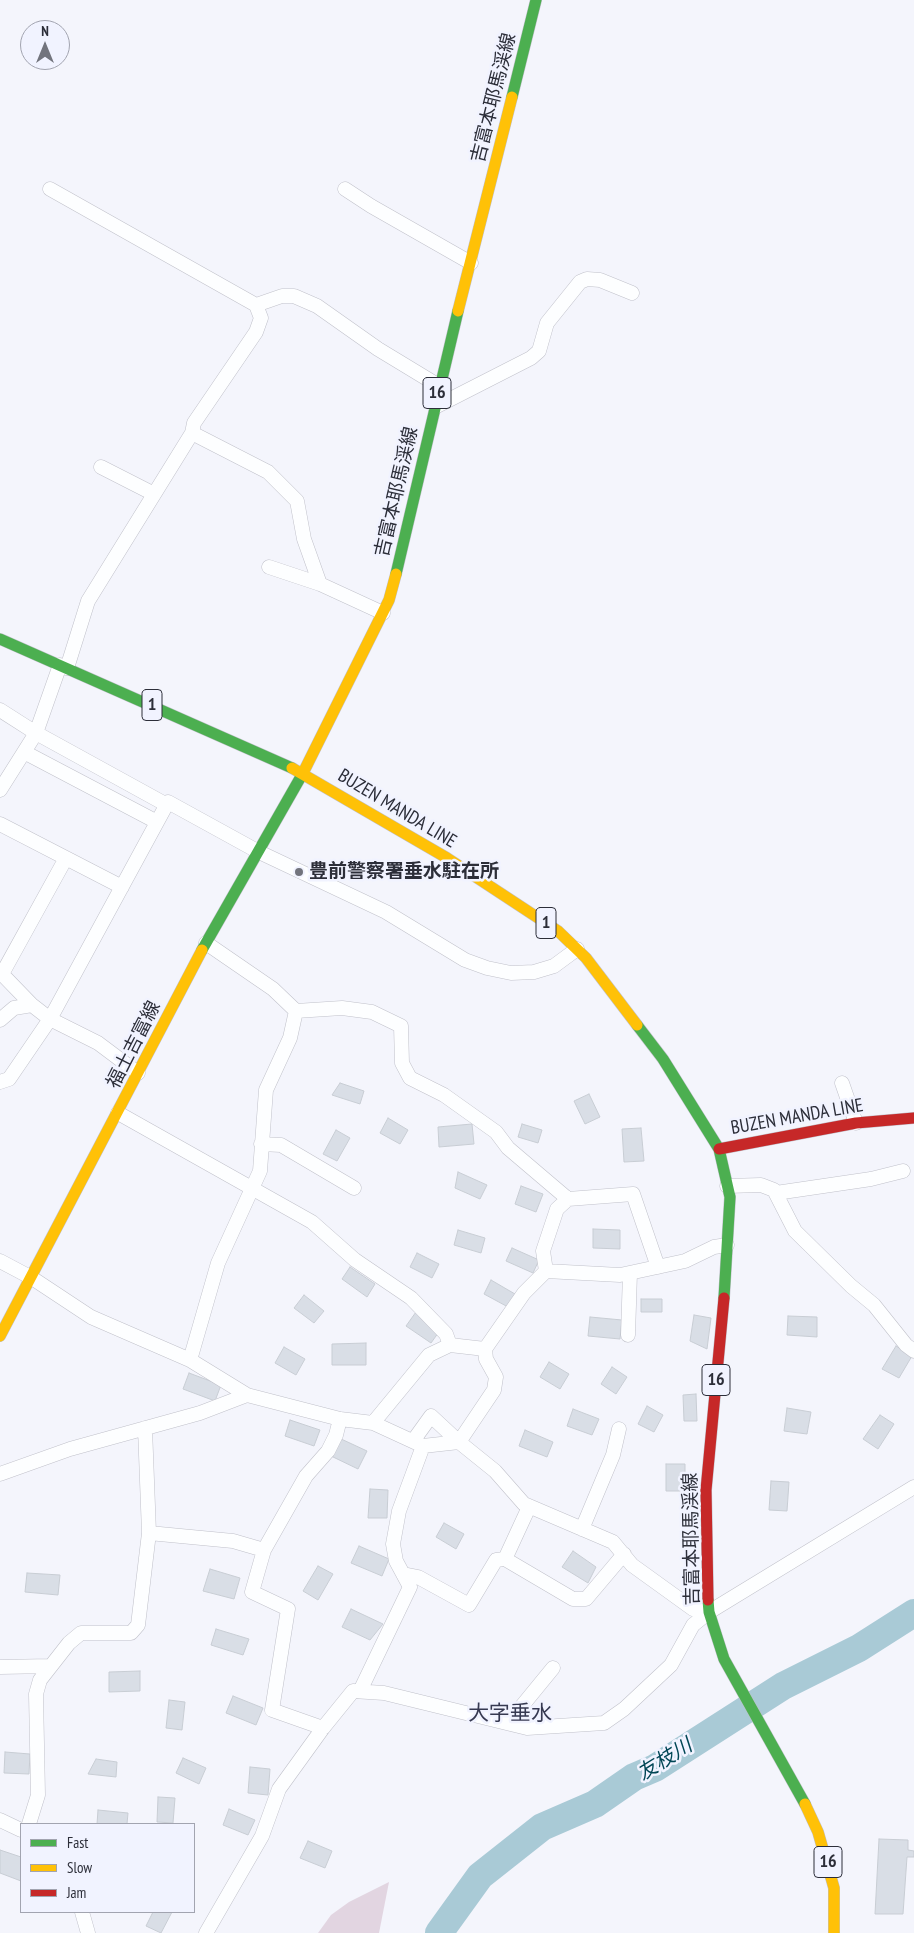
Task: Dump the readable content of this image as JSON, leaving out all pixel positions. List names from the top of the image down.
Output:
{
  "streets": {
    "main road": [
      "吉富本耶馬渓線",
      "16",
      "1",
      "BUZEN MANDA LINE",
      "福土吉富線"
    ]
  },
  "crossings": [
    ["吉富本耶馬渓線", "BUZEN MANDA LINE"],
    ["吉富本耶馬渓線", "福土吉富線"],
    ["BUZEN MANDA LINE", "福土吉富線"]
  ],
  "districts": ["大字垂水"],
  "water": ["友枝川"],
  "places": ["豊前警察署垂水駐在所"],
  "legend": ["Fast", "Slow", "Jam"],
  "north": "top"
}
